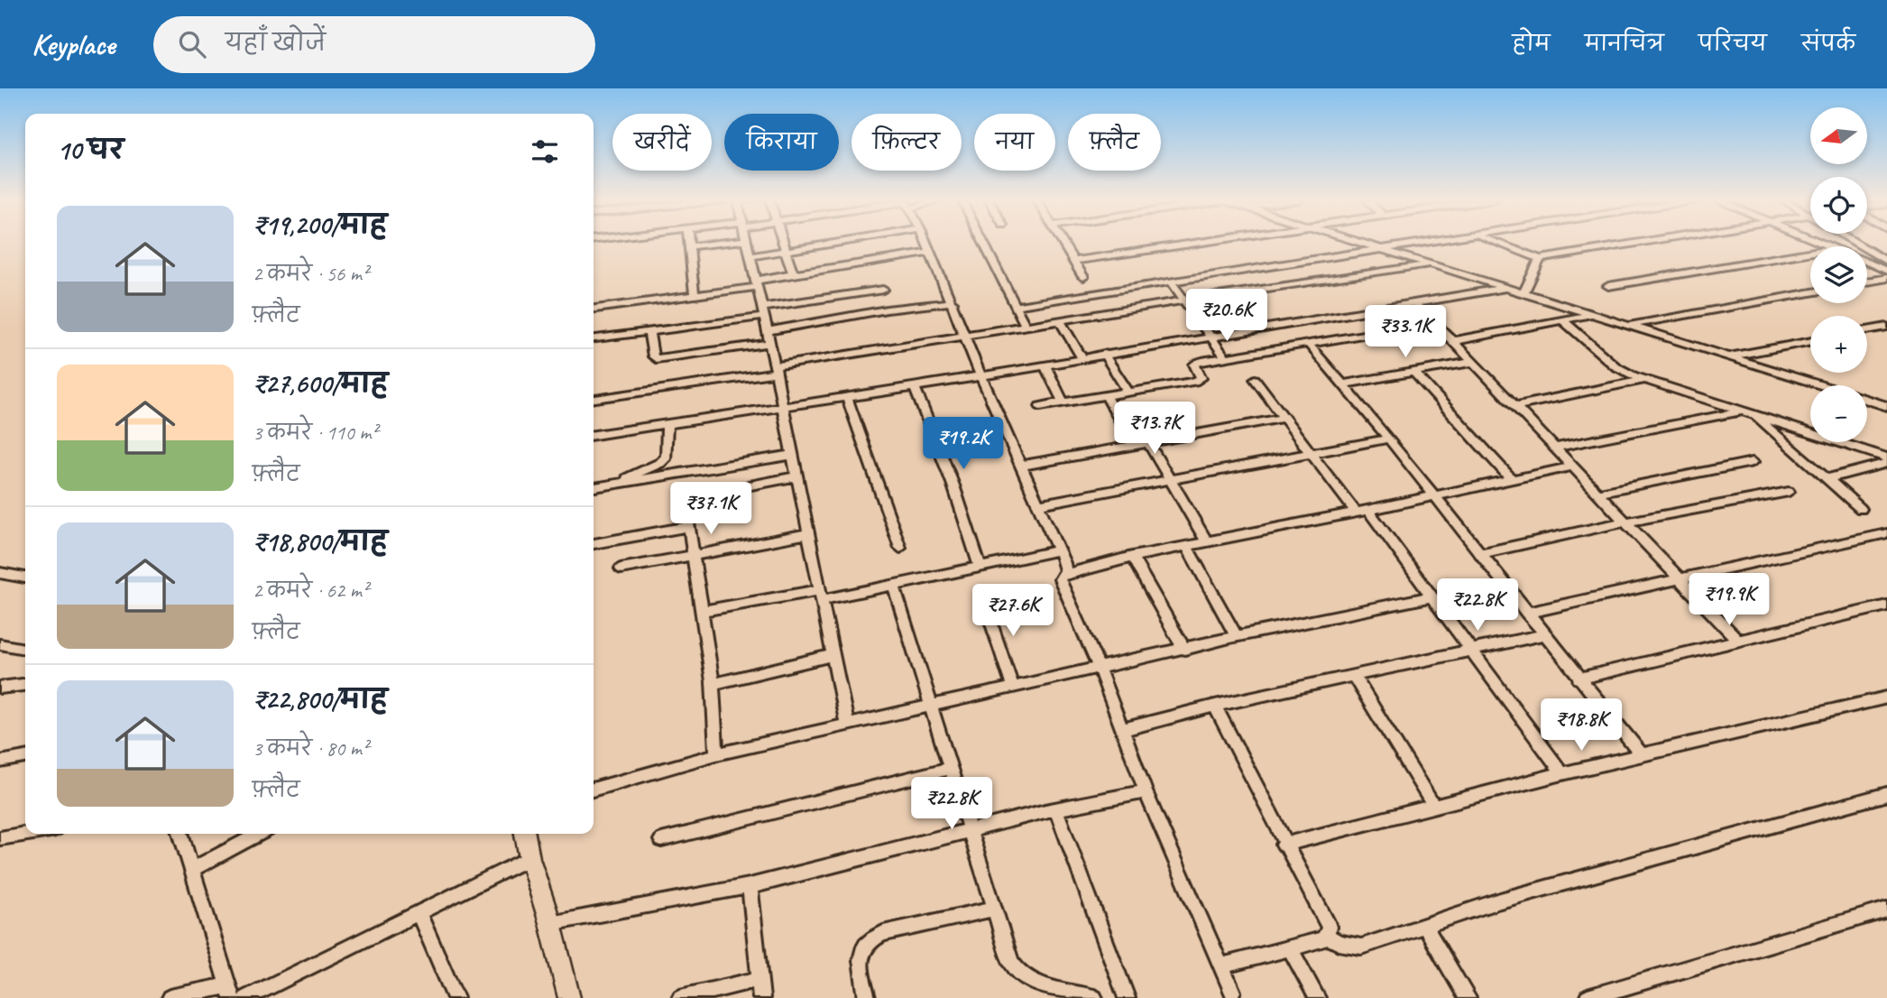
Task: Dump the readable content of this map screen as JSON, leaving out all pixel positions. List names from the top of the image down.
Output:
{
  "north": "left",
  "page": {
    "header": "Keyplace",
    "search": "यहाँ खोजें",
    "nav": [
      "होम",
      "मानचित्र",
      "परिचय",
      "संपर्क"
    ],
    "map_buttons": ["+", "−"],
    "chip": [
      "खरीदें",
      "किराया",
      "फ़िल्टर",
      "नया",
      "फ़्लैट"
    ],
    "heading": "10 घर",
    "list": [
      {
        "name": "₹19,200/माह",
        "note": "2 कमरे · 56 m² · फ़्लैट"
      },
      {
        "name": "₹27,600/माह",
        "note": "3 कमरे · 110 m² · फ़्लैट"
      },
      {
        "name": "₹18,800/माह",
        "note": "2 कमरे · 62 m² · फ़्लैट"
      },
      {
        "name": "₹22,800/माह",
        "note": "3 कमरे · 80 m² · फ़्लैट"
      }
    ],
    "price": [
      "₹20.6K",
      "₹33.1K",
      "₹13.7K",
      "₹19.2K",
      "₹37.1K",
      "₹19.9K",
      "₹22.8K",
      "₹27.6K",
      "₹18.8K",
      "₹22.8K"
    ]
  }
}
